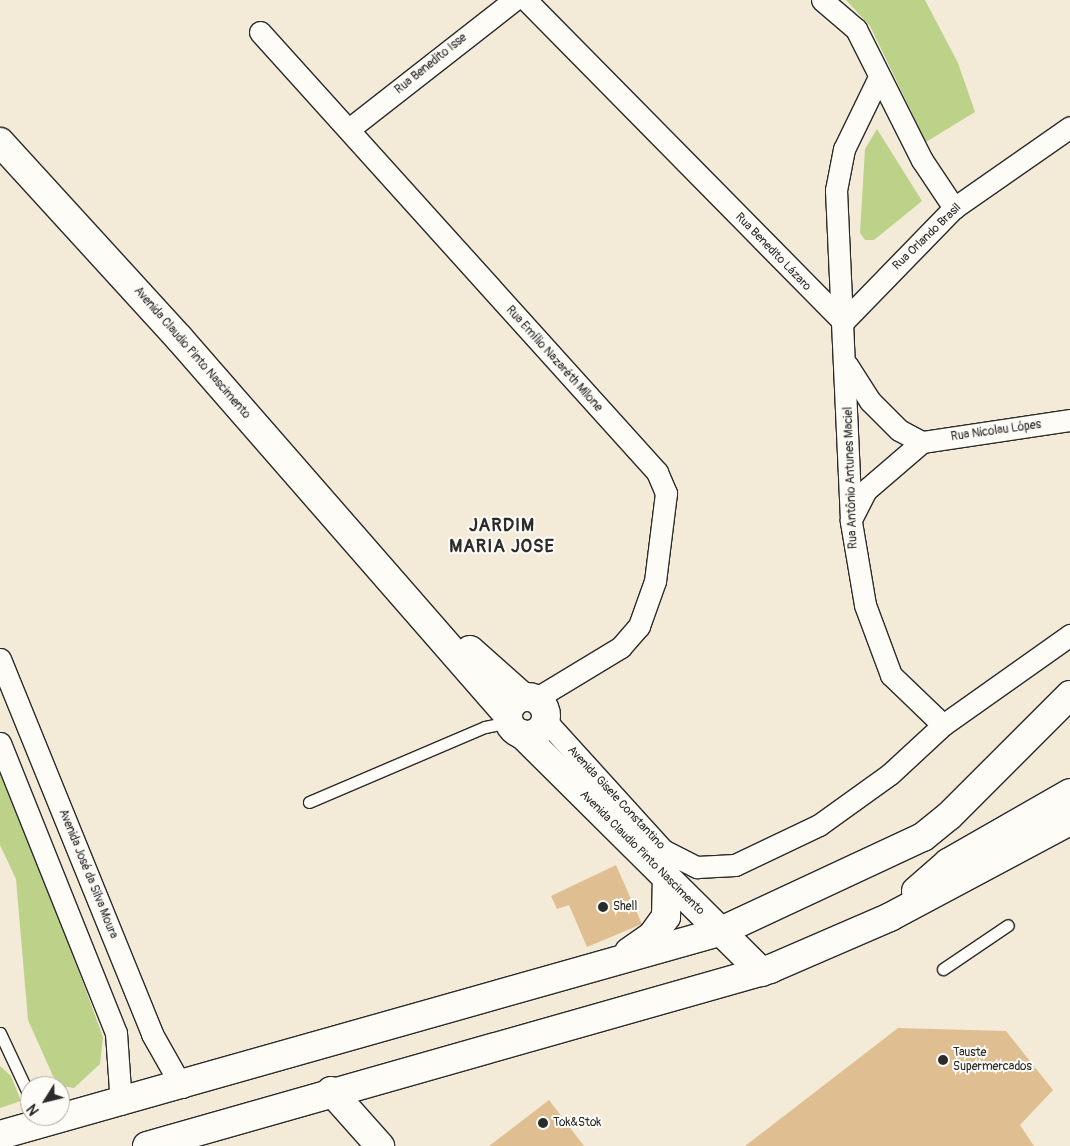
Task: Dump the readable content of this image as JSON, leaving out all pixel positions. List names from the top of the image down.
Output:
{
  "streets": {
    "main road": ["Avenida Claudio Pinto Nascimento"],
    "street": [
      "Rua Benedito Isse",
      "Rua Orlando Brasil",
      "Rua Benedito Lázaro",
      "Rua Emílio Nazaréth Milone",
      "Rua Nicolau Lópes",
      "Rua Antônio Antunes Maciel",
      "Avenida Gisele Constantino",
      "Avenida José da Silva Moura"
    ]
  },
  "crossings": [
    ["Rua Benedito Isse", "Rua Emílio Nazaréth Milone"],
    ["Rua Orlando Brasil", "Rua Benedito Lázaro"],
    ["Rua Orlando Brasil", "Rua Antônio Antunes Maciel"],
    ["Rua Benedito Lázaro", "Rua Antônio Antunes Maciel"],
    ["Avenida Claudio Pinto Nascimento", "Rua Emílio Nazaréth Milone"],
    ["Avenida Claudio Pinto Nascimento", "Avenida Gisele Constantino"],
    ["Rua Emílio Nazaréth Milone", "Avenida Gisele Constantino"],
    ["Rua Antônio Antunes Maciel", "Avenida Gisele Constantino"]
  ],
  "districts": ["JARDIM MARIA JOSE"],
  "places": ["Shell", "Tauste Supermercados", "Tok&Stok"],
  "north": "bottom left"
}
